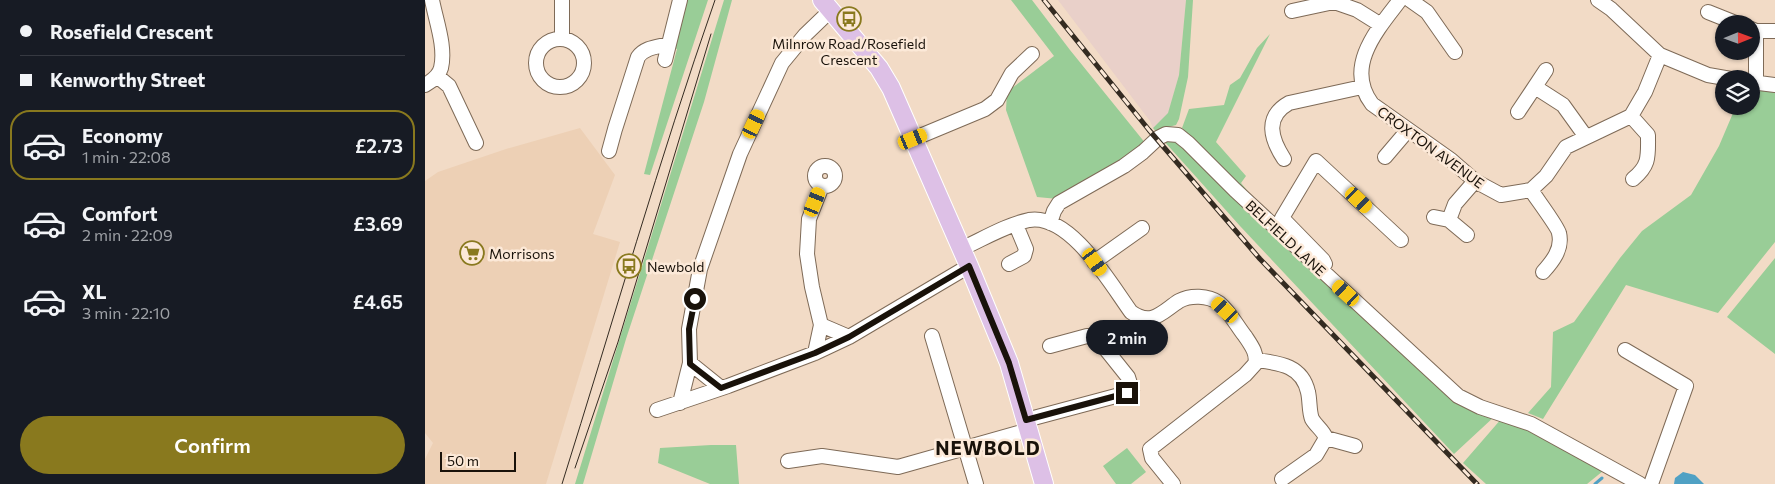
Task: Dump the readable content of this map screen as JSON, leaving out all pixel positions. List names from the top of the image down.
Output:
{
  "streets": {
    "street": ["CROXTON AVENUE", "BELFIELD LANE"]
  },
  "districts": ["NEWBOLD"],
  "places": {
    "bus stop": ["Milnrow Road/Rosefield Crescent", "Newbold"],
    "supermarket": ["Morrisons"]
  },
  "scale_bar": "50 m",
  "north": "right",
  "page": {
    "banner": ["Rosefield Crescent", "Kenworthy Street"],
    "list": [
      {
        "name": "Economy",
        "note": "1 min · 22:08",
        "value": "£2.73"
      },
      {
        "name": "Comfort",
        "note": "2 min · 22:09",
        "value": "£3.69"
      },
      {
        "name": "XL",
        "note": "3 min · 22:10",
        "value": "£4.65"
      }
    ],
    "bubble": "2 min",
    "buttons": "Confirm",
    "scale": "50 m"
  }
}
